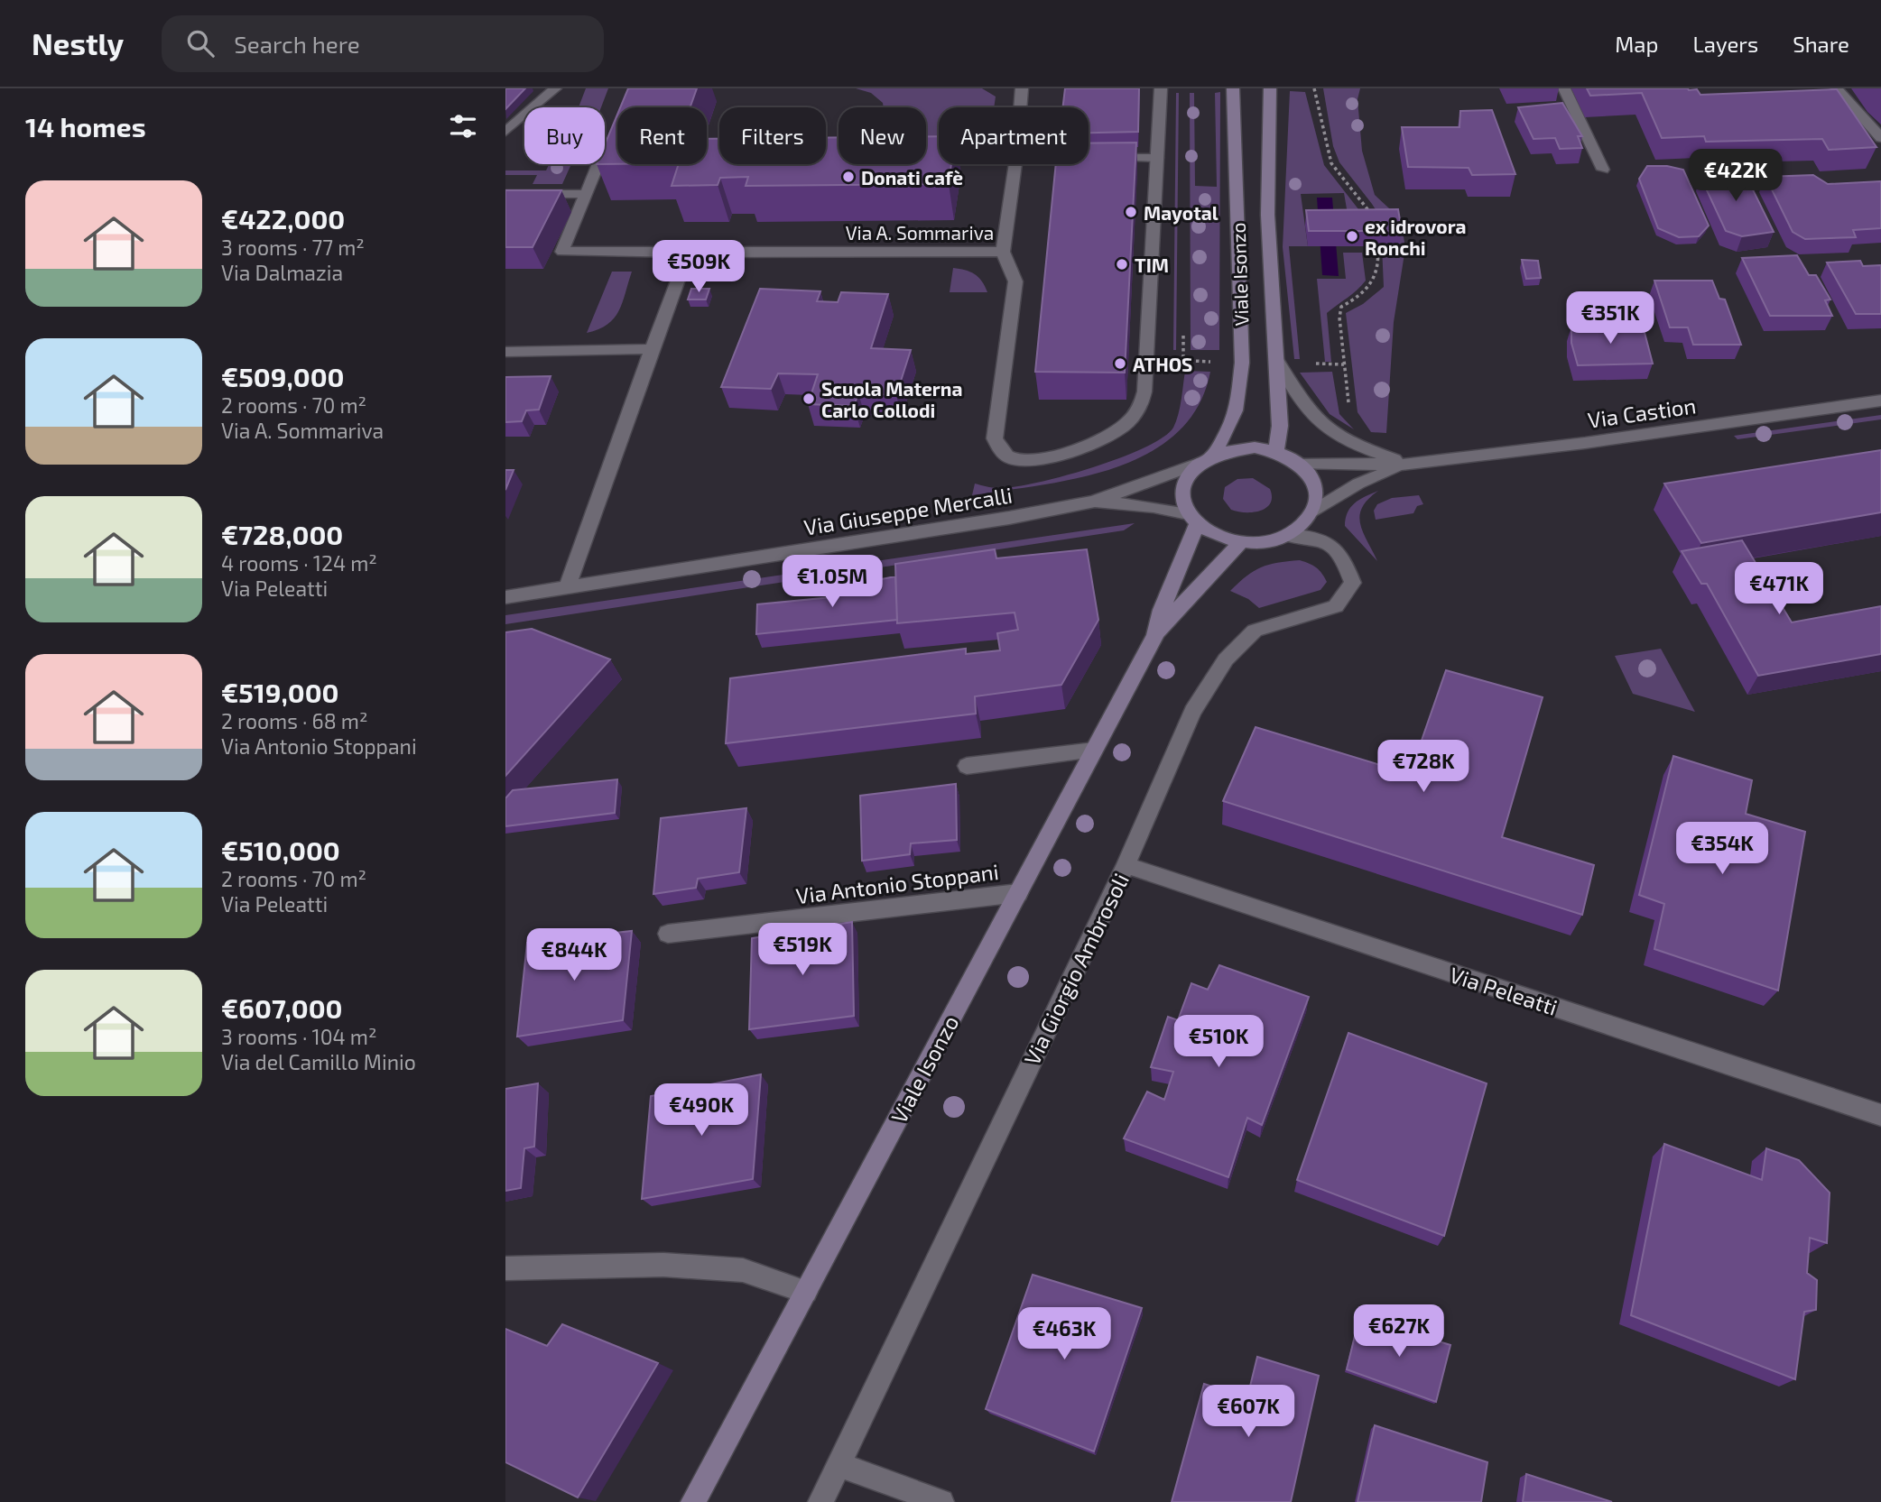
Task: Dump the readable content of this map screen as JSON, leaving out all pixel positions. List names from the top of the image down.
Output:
{
  "streets": {
    "main road": ["Viale Isonzo"],
    "street": [
      "Via A. Sommariva",
      "Via Castion",
      "Via Giuseppe Mercalli",
      "Via Antonio Stoppani",
      "Via Giorgio Ambrosoli",
      "Via Peleatti"
    ]
  },
  "crossings": [
    ["Viale Isonzo", "Via Castion"],
    ["Viale Isonzo", "Via Giuseppe Mercalli"],
    ["Viale Isonzo", "Via Antonio Stoppani"],
    ["Viale Isonzo", "Via Giorgio Ambrosoli"],
    ["Via Castion", "Via Giuseppe Mercalli"],
    ["Via Castion", "Via Giorgio Ambrosoli"],
    ["Via Giuseppe Mercalli", "Via Giorgio Ambrosoli"],
    ["Via Giorgio Ambrosoli", "Via Peleatti"]
  ],
  "places": [
    "Donati cafè",
    "Mayotal",
    "ex idrovora Ronchi",
    "TIM",
    "ATHOS",
    "Scuola Materna Carlo Collodi"
  ],
  "page": {
    "header": "Nestly",
    "search": "Search here",
    "nav": ["Map", "Layers", "Share"],
    "heading": "14 homes",
    "chip": [
      "Buy",
      "Rent",
      "Filters",
      "New",
      "Apartment"
    ],
    "price": [
      "€422K",
      "€509K",
      "€351K",
      "€1.05M",
      "€471K",
      "€728K",
      "€354K",
      "€519K",
      "€844K",
      "€510K",
      "€490K",
      "€627K",
      "€463K",
      "€607K"
    ],
    "list": [
      {
        "name": "€422,000",
        "note": "3 rooms · 77 m² · Via Dalmazia"
      },
      {
        "name": "€509,000",
        "note": "2 rooms · 70 m² · Via A. Sommariva"
      },
      {
        "name": "€728,000",
        "note": "4 rooms · 124 m² · Via Peleatti"
      },
      {
        "name": "€519,000",
        "note": "2 rooms · 68 m² · Via Antonio Stoppani"
      },
      {
        "name": "€510,000",
        "note": "2 rooms · 70 m² · Via Peleatti"
      },
      {
        "name": "€607,000",
        "note": "3 rooms · 104 m² · Via del Camillo Minio"
      }
    ]
  }
}
